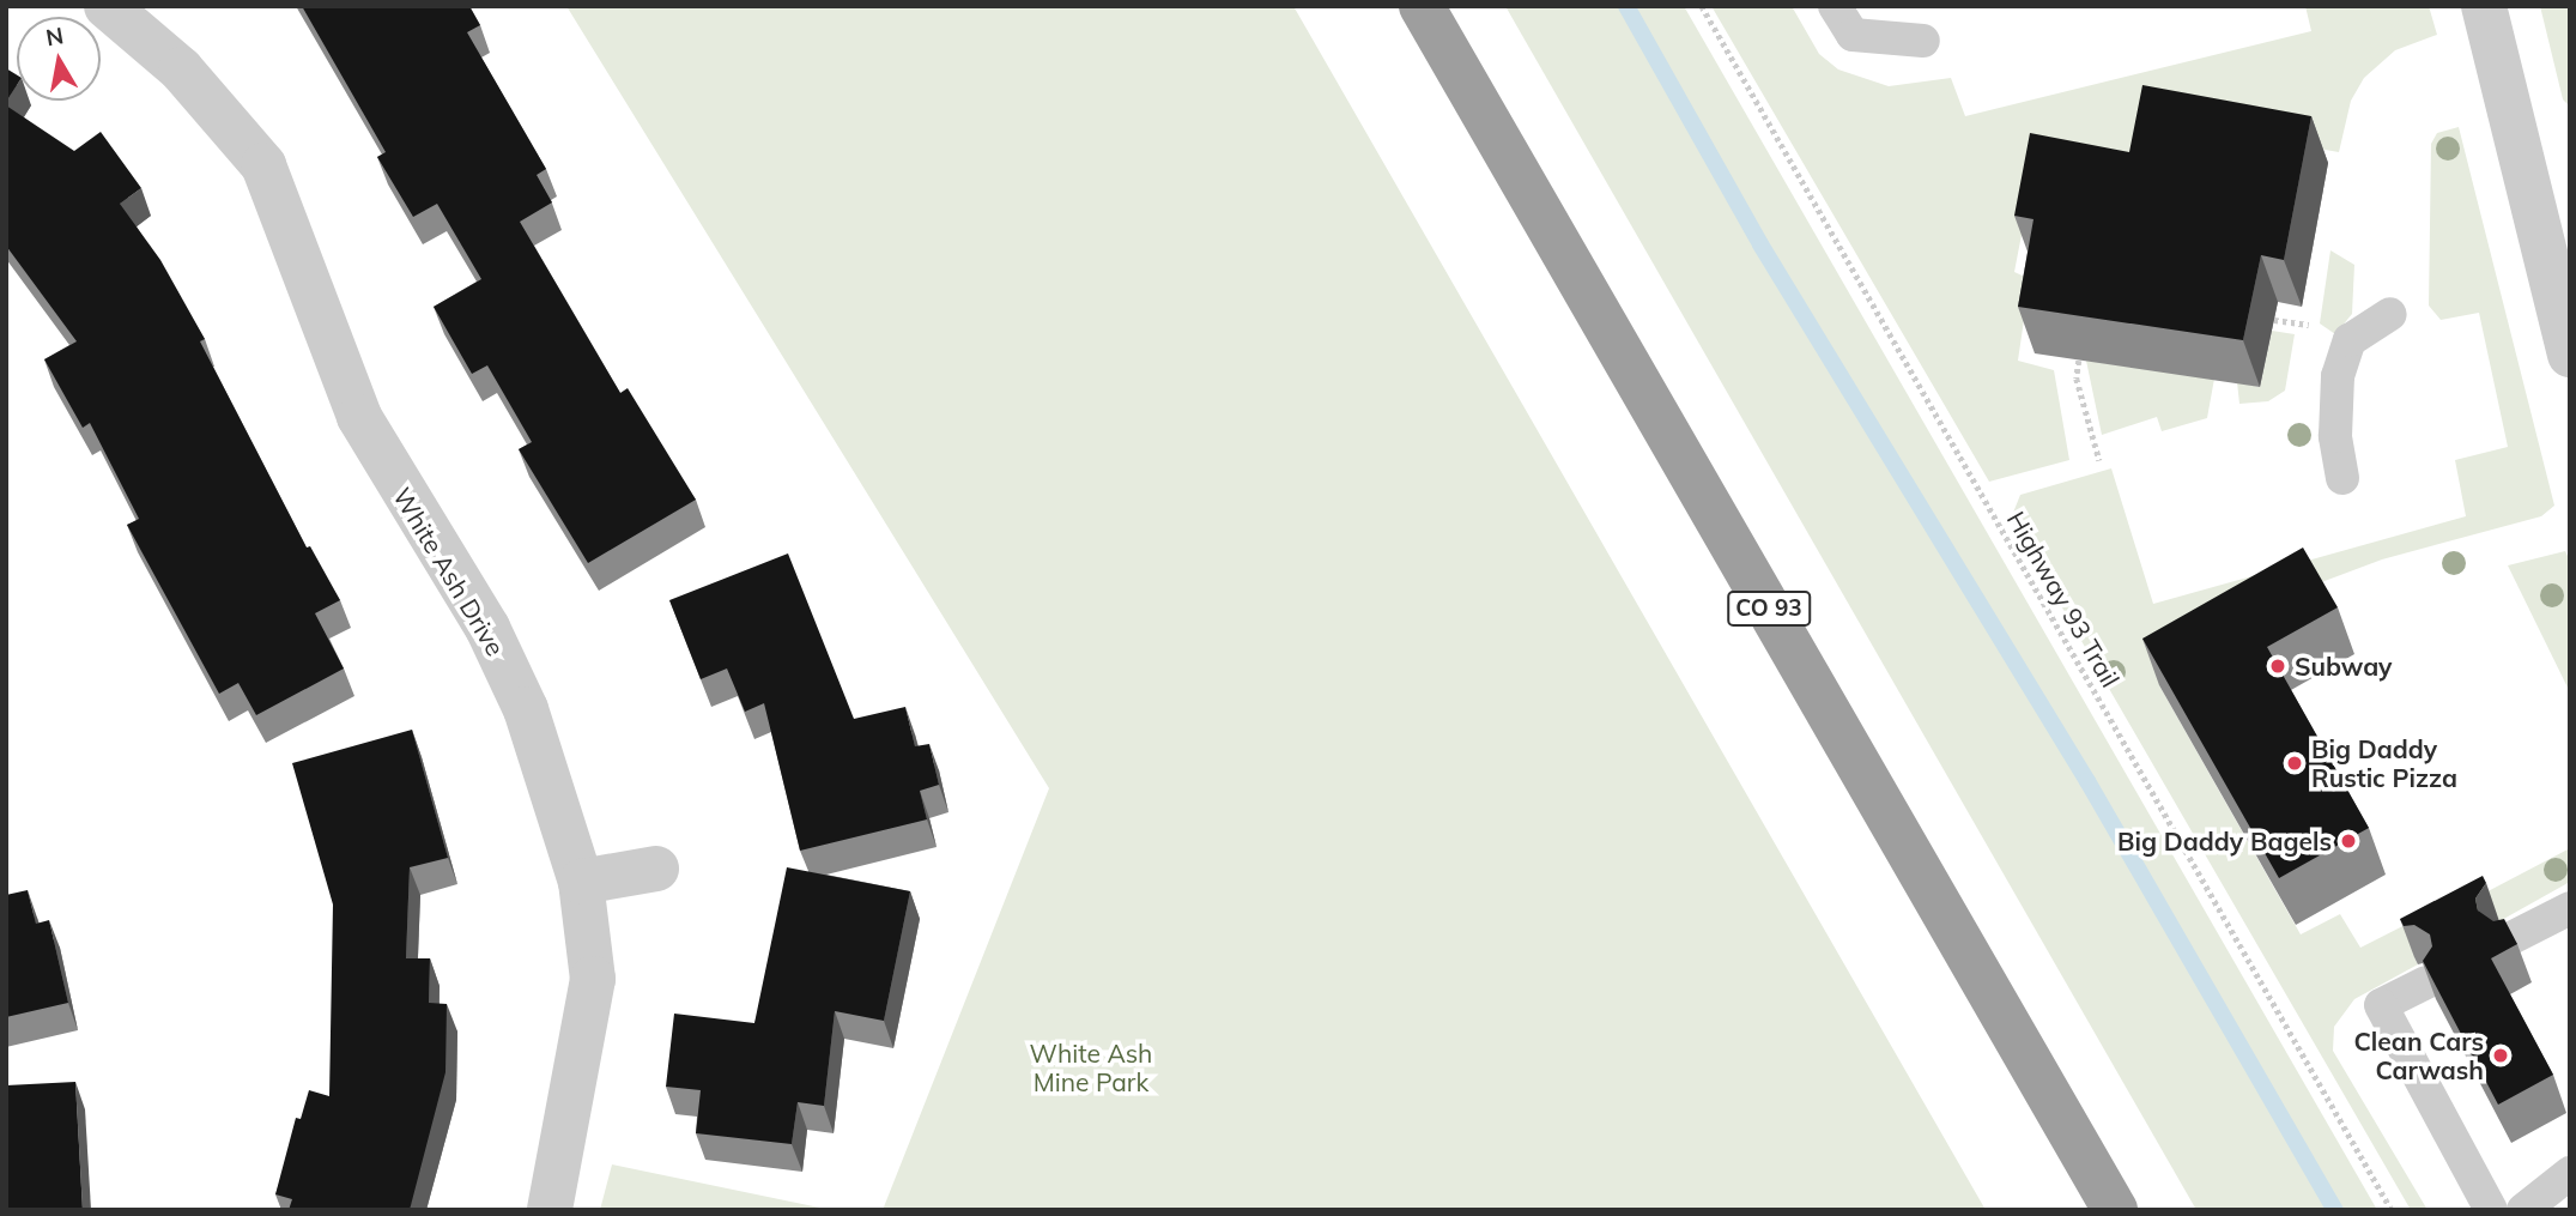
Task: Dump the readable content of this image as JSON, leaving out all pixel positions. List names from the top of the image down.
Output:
{
  "streets": {
    "highway": ["CO 93"],
    "street": ["White Ash Drive"],
    "path": ["Highway 93 Trail"]
  },
  "parks": ["White Ash Mine Park"],
  "places": [
    "Subway",
    "Big Daddy Rustic Pizza",
    "Big Daddy Bagels",
    "Clean Cars Carwash"
  ],
  "north": "top"
}
